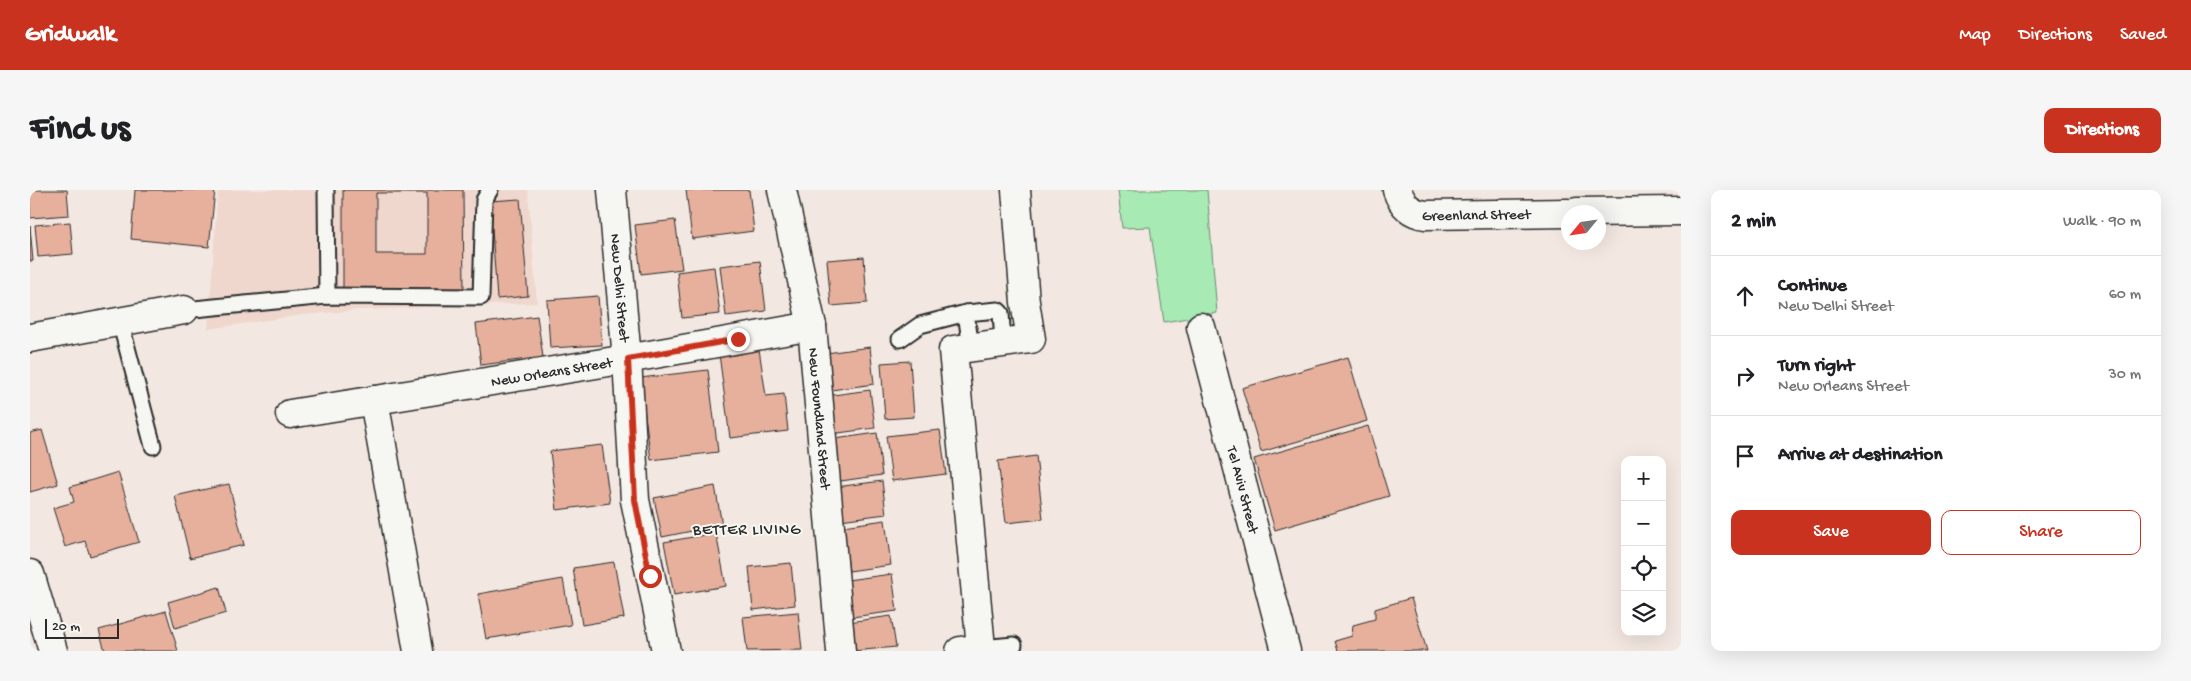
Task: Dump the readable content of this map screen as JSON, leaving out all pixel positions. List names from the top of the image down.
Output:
{
  "streets": {
    "street": [
      "Greenland Street",
      "New Delhi Street",
      "New Orleans Street",
      "New Foundland Street",
      "Tel Aviv Street"
    ]
  },
  "crossings": [
    ["New Delhi Street", "New Orleans Street"],
    ["New Orleans Street", "New Foundland Street"]
  ],
  "districts": ["BETTER LIVING"],
  "scale_bar": "20 m",
  "north": "bottom left",
  "page": {
    "header": "Gridwalk",
    "nav": ["Map", "Directions", "Saved"],
    "buttons": [
      "Directions",
      ["Save", "Share"]
    ],
    "title": "Find us",
    "heading": ["2 min", "Walk · 90 m"],
    "list": [
      ["Continue", "New Delhi Street", "60 m"],
      ["Turn right", "New Orleans Street", "30 m"],
      "Arrive at destination"
    ],
    "map_buttons": ["+", "−"],
    "scale": "20 m"
  }
}
